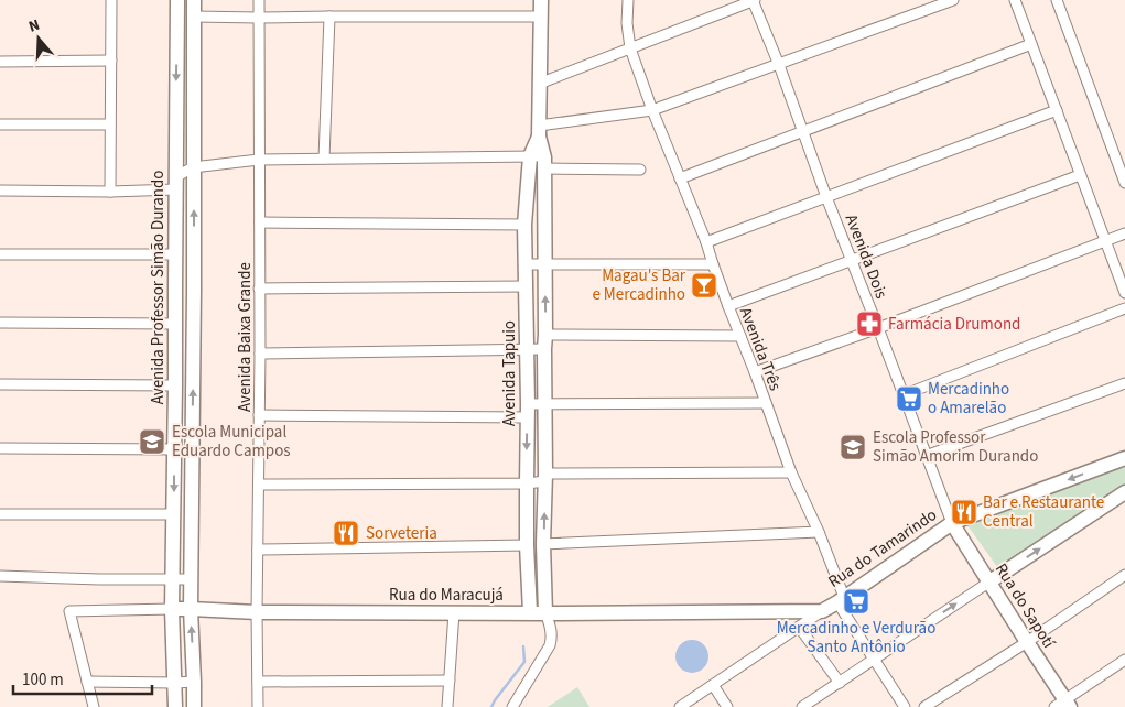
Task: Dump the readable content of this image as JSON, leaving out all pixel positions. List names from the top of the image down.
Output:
{
  "streets": {
    "street": [
      "Avenida Dois",
      "Avenida Professor Simão Durando",
      "Avenida Baixa Grande",
      "Avenida Três",
      "Avenida Tapuio",
      "Rua do Tamarindo",
      "Rua do Maracujá",
      "Rua do Sapotí"
    ]
  },
  "crossings": [
    ["Avenida Dois", "Rua do Tamarindo"],
    ["Avenida Dois", "Rua do Sapotí"],
    ["Avenida Professor Simão Durando", "Rua do Maracujá"],
    ["Avenida Baixa Grande", "Rua do Maracujá"],
    ["Avenida Três", "Rua do Tamarindo"],
    ["Avenida Tapuio", "Rua do Maracujá"],
    ["Rua do Tamarindo", "Rua do Maracujá"],
    ["Rua do Tamarindo", "Rua do Sapotí"]
  ],
  "places": {
    "bar": ["Magau's Bar e Mercadinho"],
    "pharmacy": ["Farmácia Drumond"],
    "supermarket": ["Mercadinho o Amarelão", "Mercadinho e Verdurão Santo Antônio"],
    "school or university": ["Escola Municipal Eduardo Campos", "Escola Professor Simão Amorim Durando"],
    "restaurant": ["Bar e Restaurante Central", "Sorveteria"]
  },
  "scale_bar": "100 m",
  "north": "top"
}
